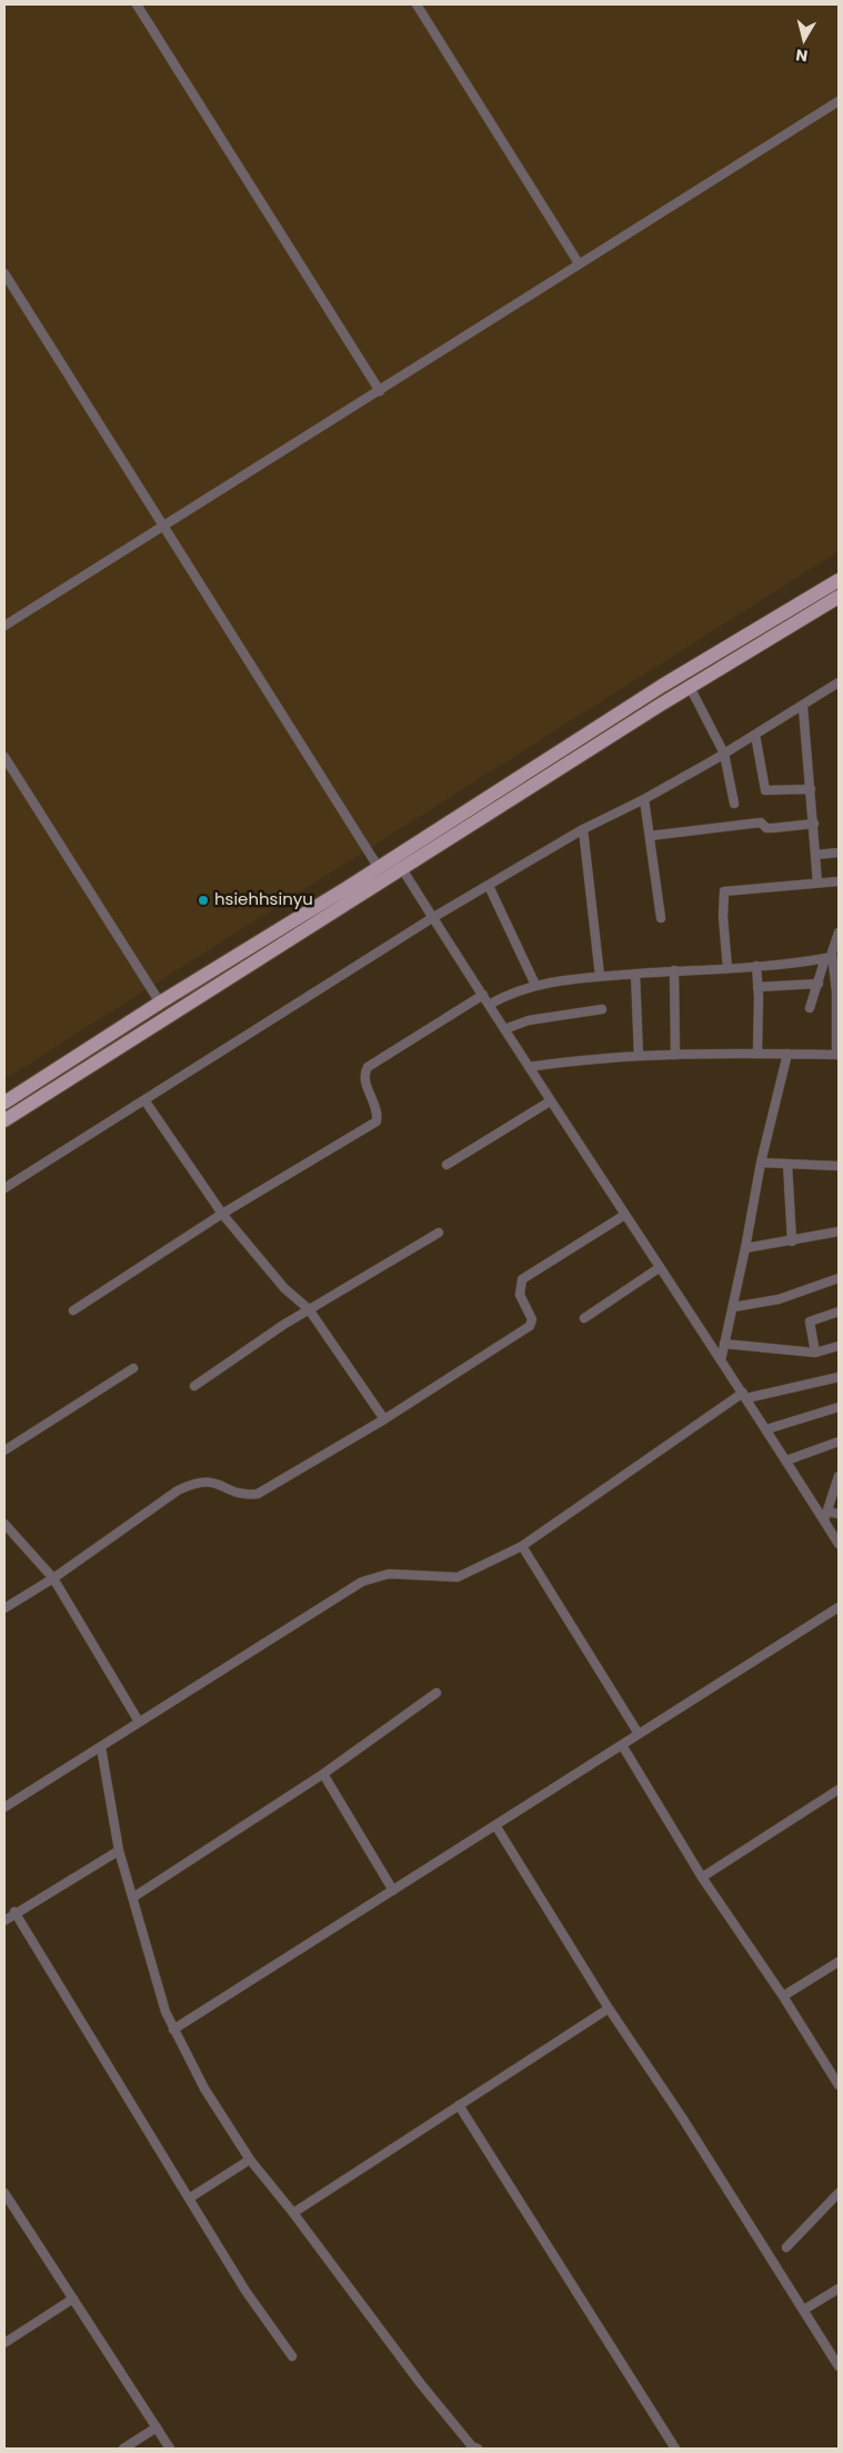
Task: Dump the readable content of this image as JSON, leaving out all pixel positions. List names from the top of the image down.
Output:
{
  "places": ["hsiehhsinyu"],
  "north": "bottom"
}
